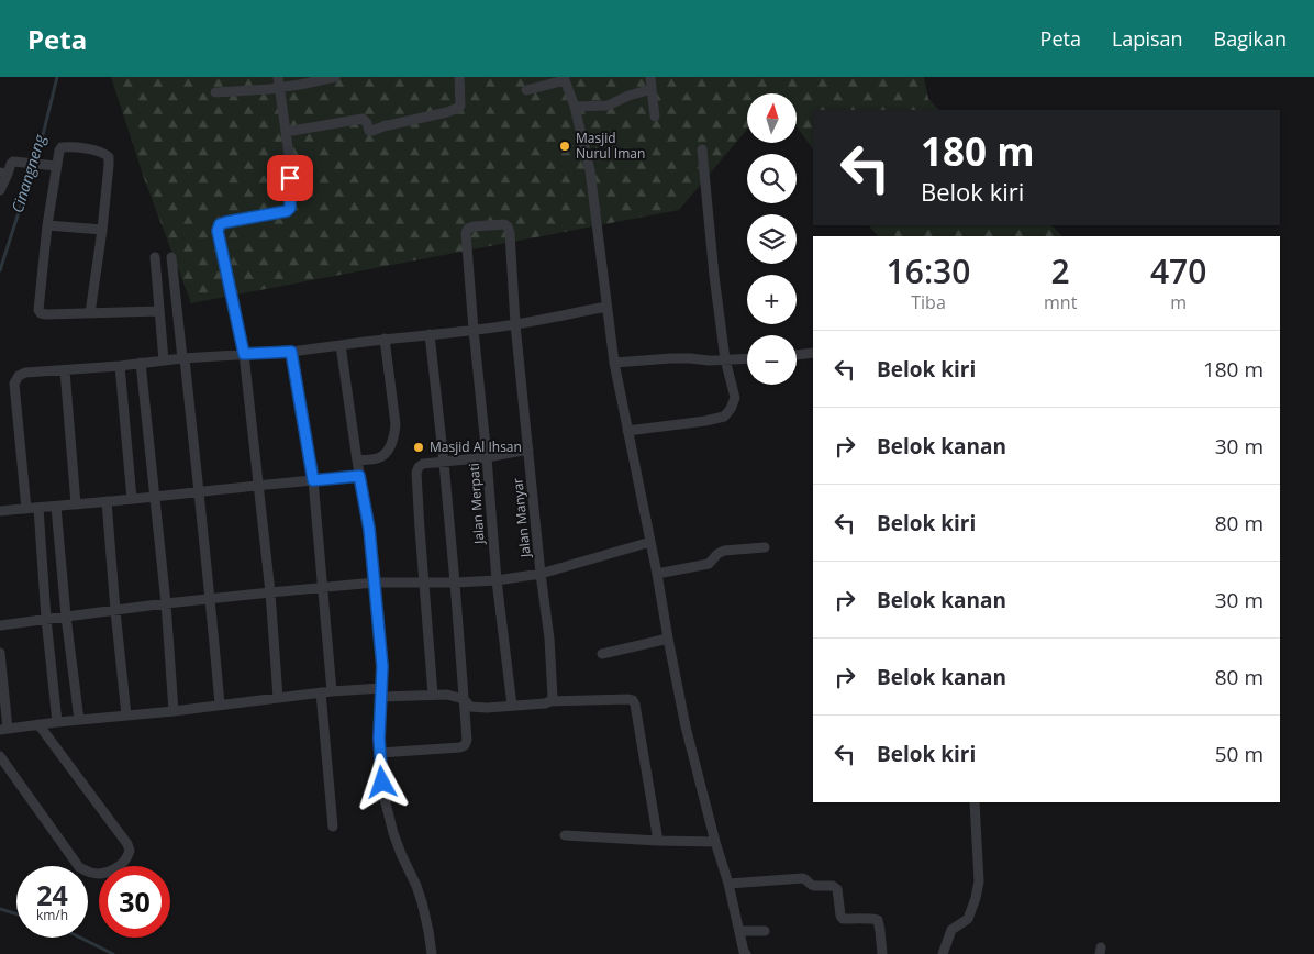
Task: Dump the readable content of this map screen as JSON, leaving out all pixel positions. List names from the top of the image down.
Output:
{
  "streets": {
    "street": ["Jalan Merpati", "Jalan Manyar"]
  },
  "crossings": [
    ["Jalan Merpati", "Jalan Manyar"]
  ],
  "water": ["Cinangneng"],
  "places": ["Masjid Nurul Iman", "Masjid Al Ihsan"],
  "north": "top",
  "page": {
    "header": "Peta",
    "nav": ["Peta", "Lapisan", "Bagikan"],
    "map_buttons": ["+", "−"],
    "turn": ["180 m", "Belok kiri"],
    "eta": [
      "16:30",
      "Tiba",
      "2",
      "mnt",
      "470",
      "m"
    ],
    "list": [
      {
        "name": "Belok kiri",
        "value": "180 m"
      },
      {
        "name": "Belok kanan",
        "value": "30 m"
      },
      {
        "name": "Belok kiri",
        "value": "80 m"
      },
      {
        "name": "Belok kanan",
        "value": "30 m"
      },
      {
        "name": "Belok kanan",
        "value": "80 m"
      },
      {
        "name": "Belok kiri",
        "value": "50 m"
      }
    ],
    "speed": "24 km/h",
    "limit": "30"
  }
}
